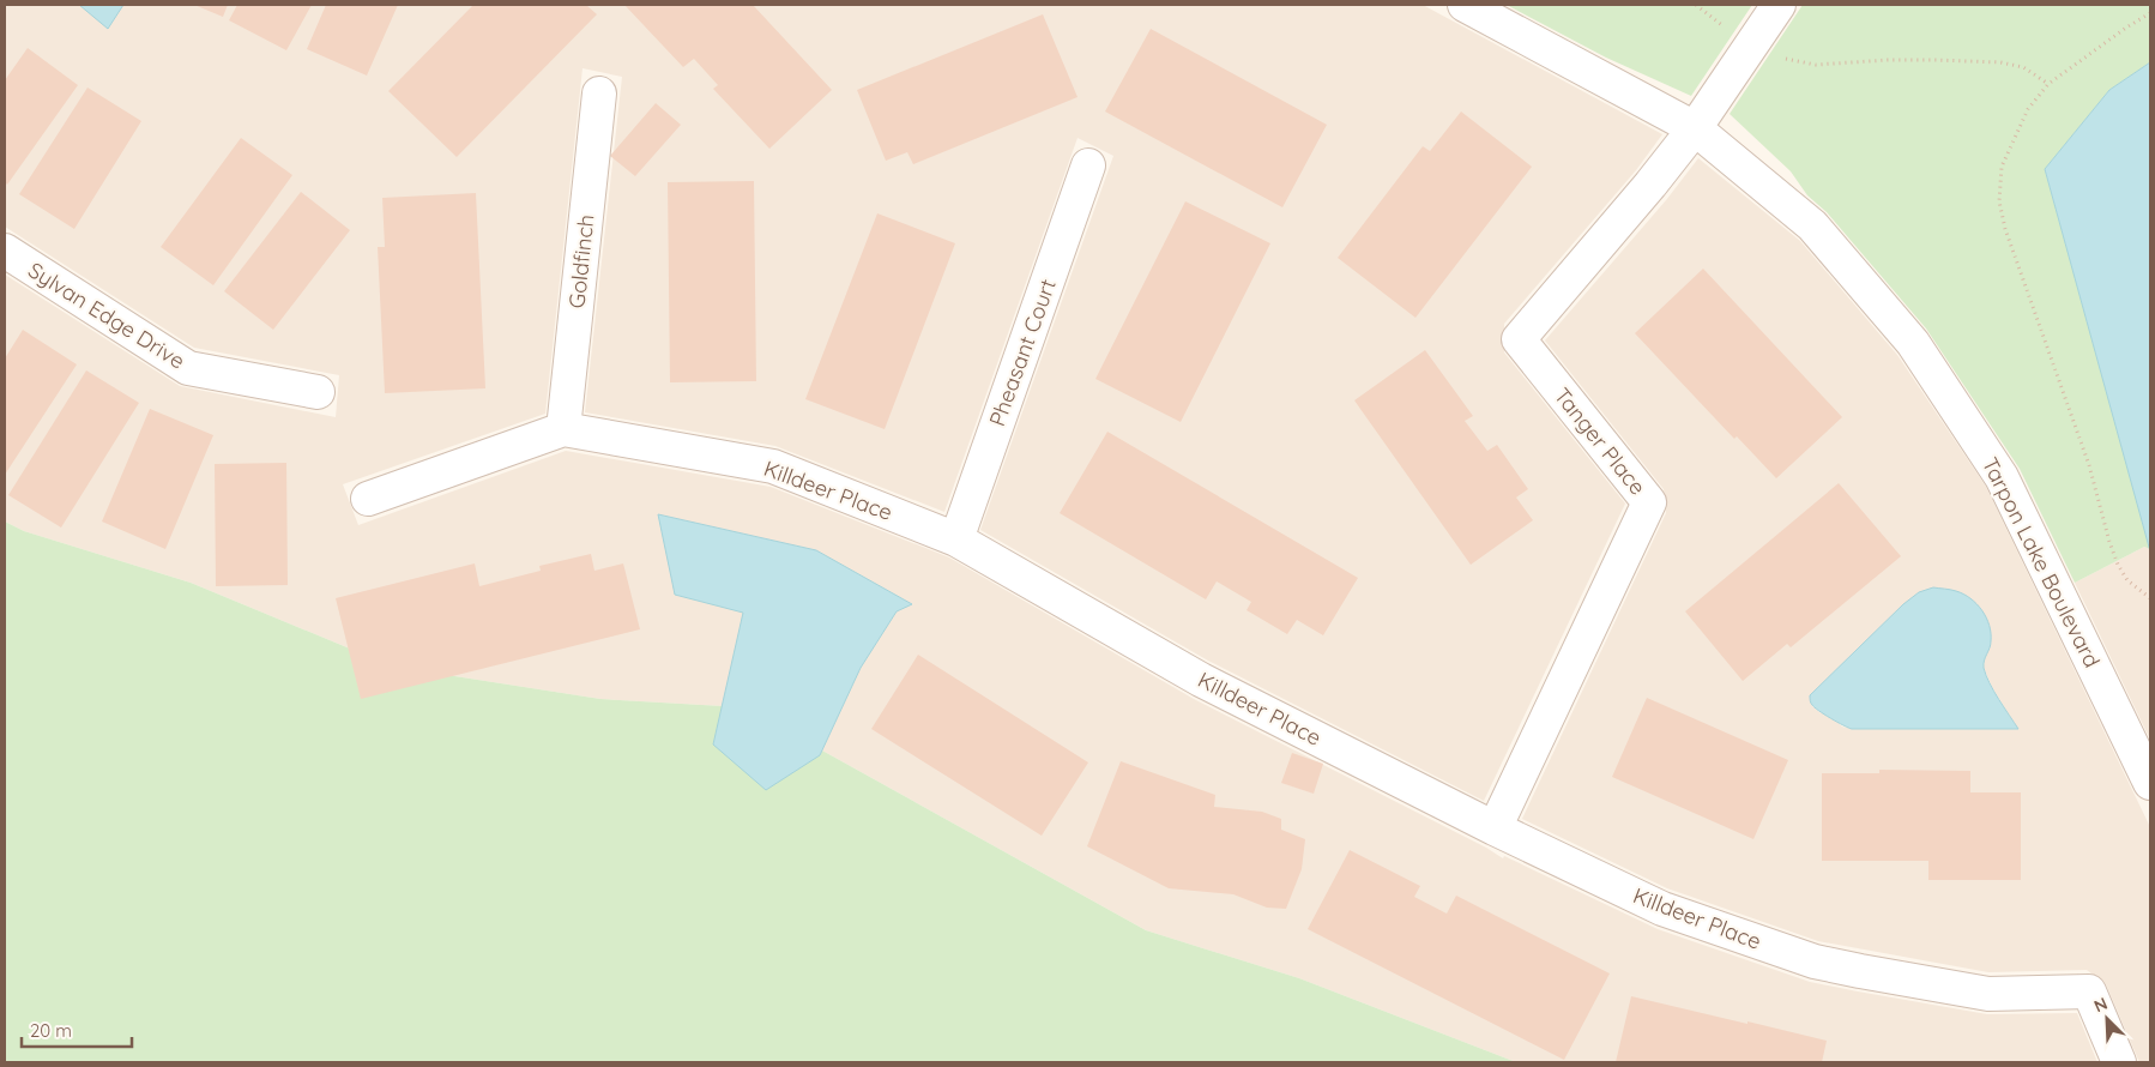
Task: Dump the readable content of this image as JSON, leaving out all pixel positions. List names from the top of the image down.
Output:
{
  "streets": {
    "street": [
      "Goldfinch",
      "Sylvan Edge Drive",
      "Pheasant Court",
      "Tanger Place",
      "Killdeer Place",
      "Tarpon Lake Boulevard"
    ]
  },
  "crossings": [
    ["Goldfinch", "Killdeer Place"],
    ["Pheasant Court", "Killdeer Place"],
    ["Tanger Place", "Killdeer Place"],
    ["Tanger Place", "Tarpon Lake Boulevard"]
  ],
  "scale_bar": "20 m",
  "north": "top left"
}
